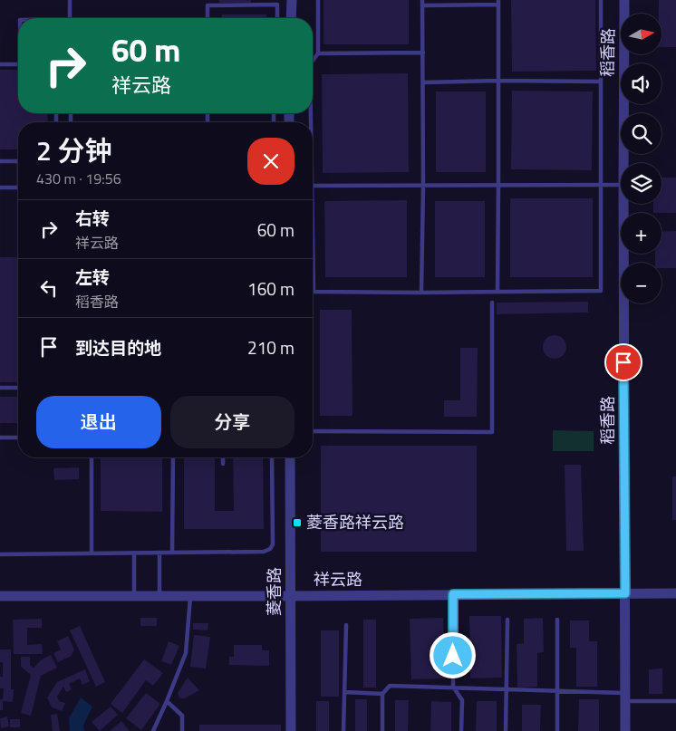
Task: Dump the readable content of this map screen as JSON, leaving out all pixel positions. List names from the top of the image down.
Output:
{
  "streets": {
    "street": ["稻香路", "祥云路", "菱香路"]
  },
  "crossings": [
    ["稻香路", "祥云路"],
    ["祥云路", "菱香路"]
  ],
  "places": {
    "transit": ["菱香路祥云路"]
  },
  "north": "right",
  "page": {
    "map_buttons": ["+", "−"],
    "turn": ["60 m", "祥云路"],
    "heading": ["2 分钟", "430 m · 19:56"],
    "list": [
      {
        "name": "右转",
        "note": "祥云路",
        "value": "60 m"
      },
      {
        "name": "左转",
        "note": "稻香路",
        "value": "160 m"
      },
      {
        "name": "到达目的地",
        "value": "210 m"
      }
    ],
    "buttons": ["退出", "分享"]
  }
}
